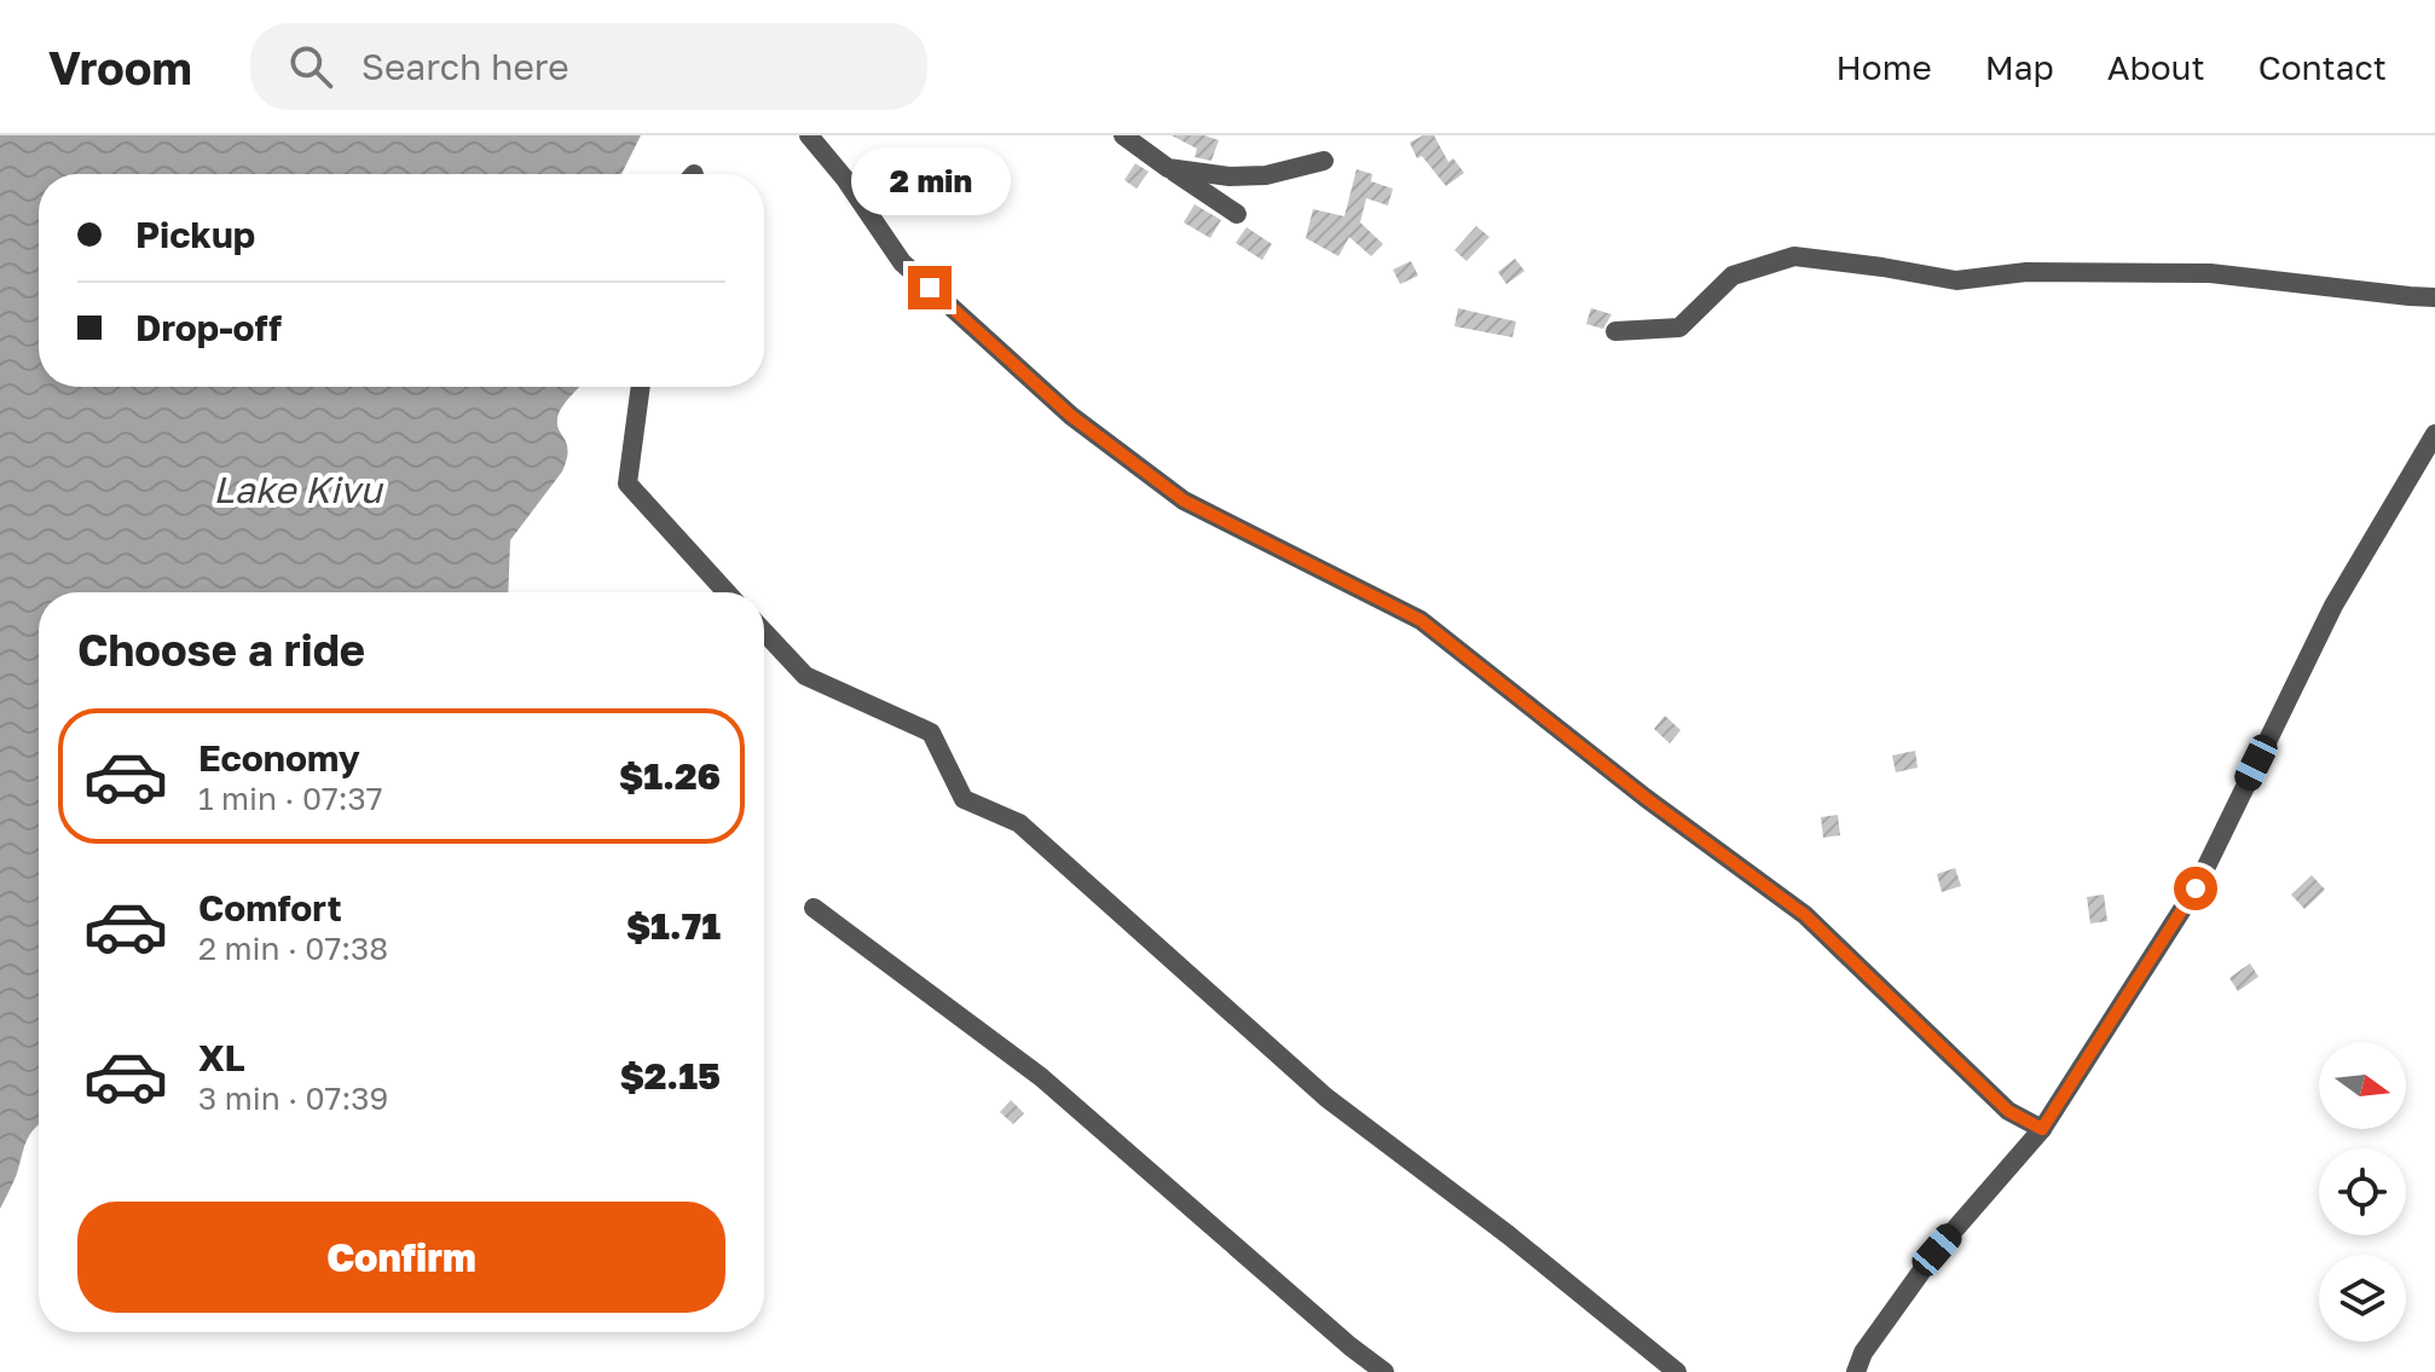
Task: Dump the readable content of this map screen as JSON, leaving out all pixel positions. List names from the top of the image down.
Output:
{
  "water": ["Lake Kivu"],
  "north": "right",
  "page": {
    "header": "Vroom",
    "search": "Search here",
    "nav": [
      "Home",
      "Map",
      "About",
      "Contact"
    ],
    "bubble": "2 min",
    "banner": ["Pickup", "Drop-off"],
    "heading": "Choose a ride",
    "list": [
      {
        "name": "Economy",
        "note": "1 min · 07:37",
        "value": "$1.26"
      },
      {
        "name": "Comfort",
        "note": "2 min · 07:38",
        "value": "$1.71"
      },
      {
        "name": "XL",
        "note": "3 min · 07:39",
        "value": "$2.15"
      }
    ],
    "buttons": "Confirm"
  }
}
